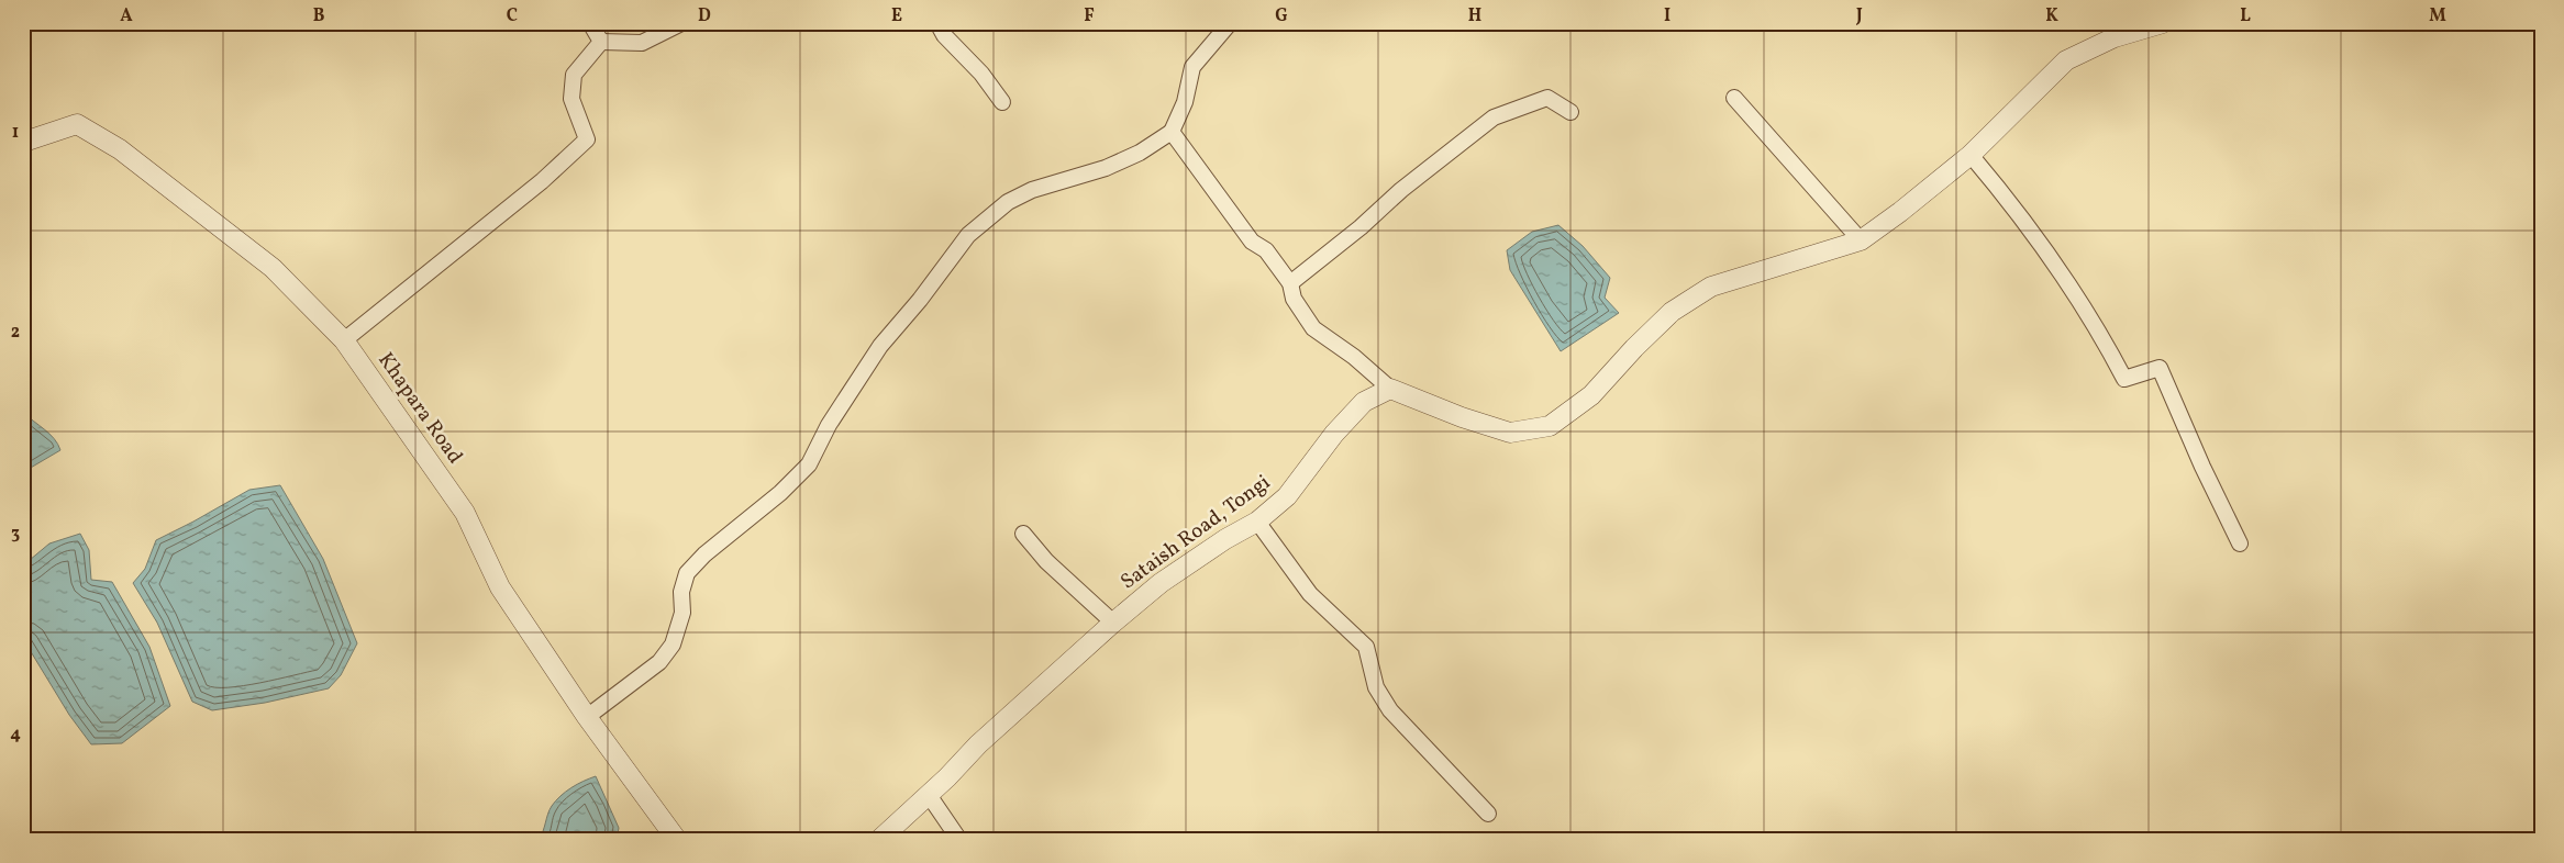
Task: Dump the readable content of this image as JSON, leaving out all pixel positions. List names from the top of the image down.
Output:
{
  "streets": {
    "street": ["Khapara Road", "Sataish Road, Tongi"]
  },
  "grid": {
    "columns": [
      "A",
      "B",
      "C",
      "D",
      "E",
      "F",
      "G",
      "H",
      "I",
      "J",
      "K",
      "L",
      "M"
    ],
    "rows": [
      "1",
      "2",
      "3",
      "4"
    ]
  }
}
